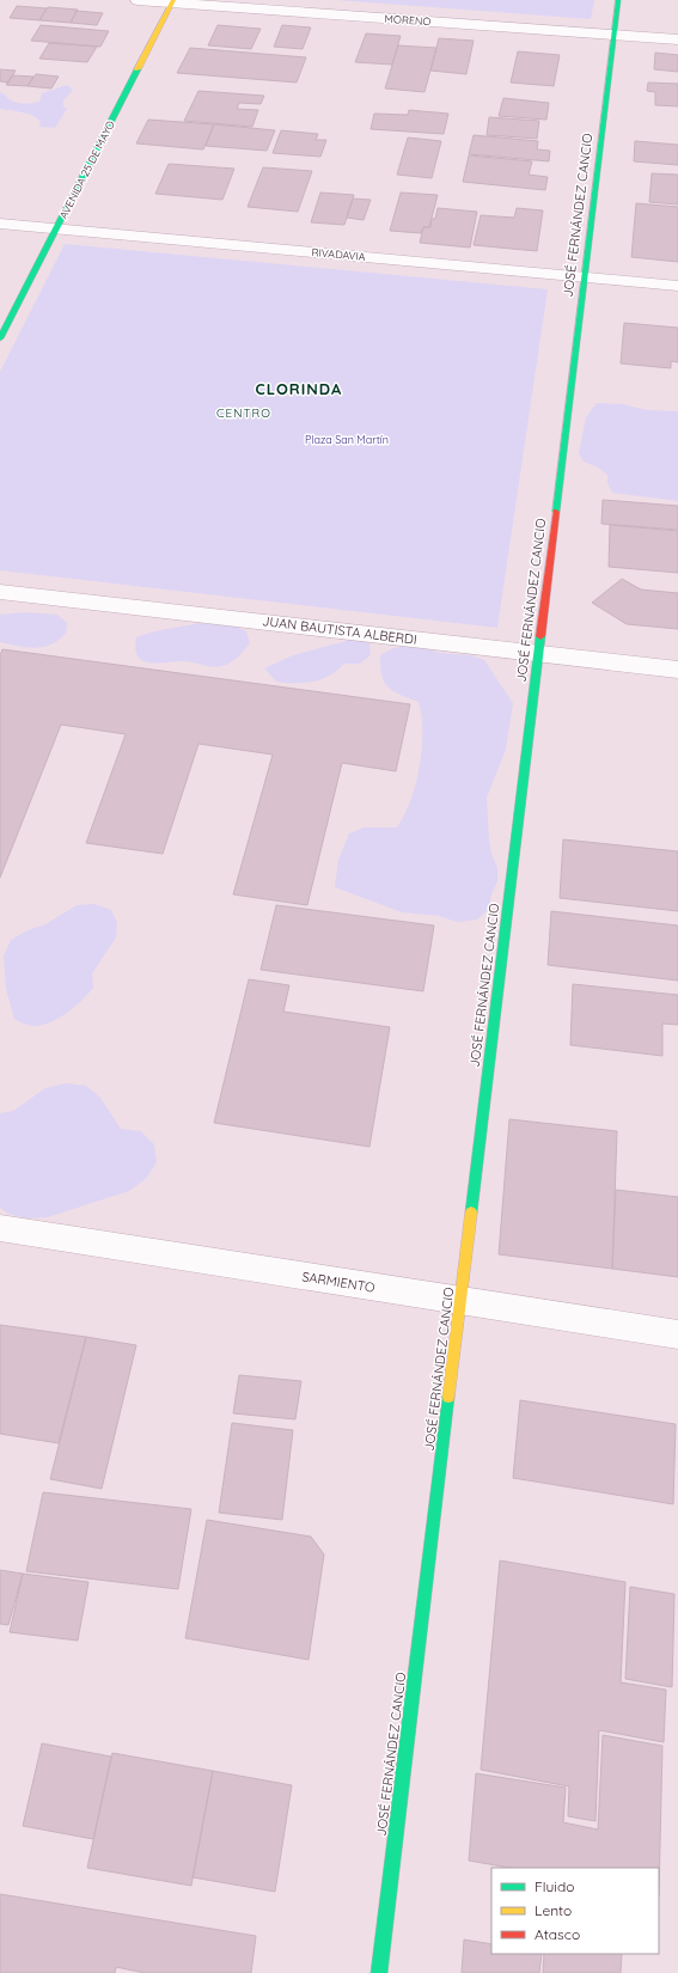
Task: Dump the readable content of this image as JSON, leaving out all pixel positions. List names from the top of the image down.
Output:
{
  "streets": {
    "street": [
      "MORENO",
      "AVENIDA 25 DE MAYO",
      "JOSÉ FERNÁNDEZ CANCIO",
      "RIVADAVIA",
      "JUAN BAUTISTA ALBERDI",
      "SARMIENTO"
    ]
  },
  "crossings": [
    ["MORENO", "AVENIDA 25 DE MAYO"],
    ["MORENO", "JOSÉ FERNÁNDEZ CANCIO"],
    ["AVENIDA 25 DE MAYO", "RIVADAVIA"],
    ["JOSÉ FERNÁNDEZ CANCIO", "RIVADAVIA"],
    ["JOSÉ FERNÁNDEZ CANCIO", "JUAN BAUTISTA ALBERDI"],
    ["JOSÉ FERNÁNDEZ CANCIO", "SARMIENTO"]
  ],
  "districts": ["CLORINDA", "CENTRO"],
  "parks": ["Plaza San Martín"],
  "legend": ["Fluido", "Lento", "Atasco"]
}
